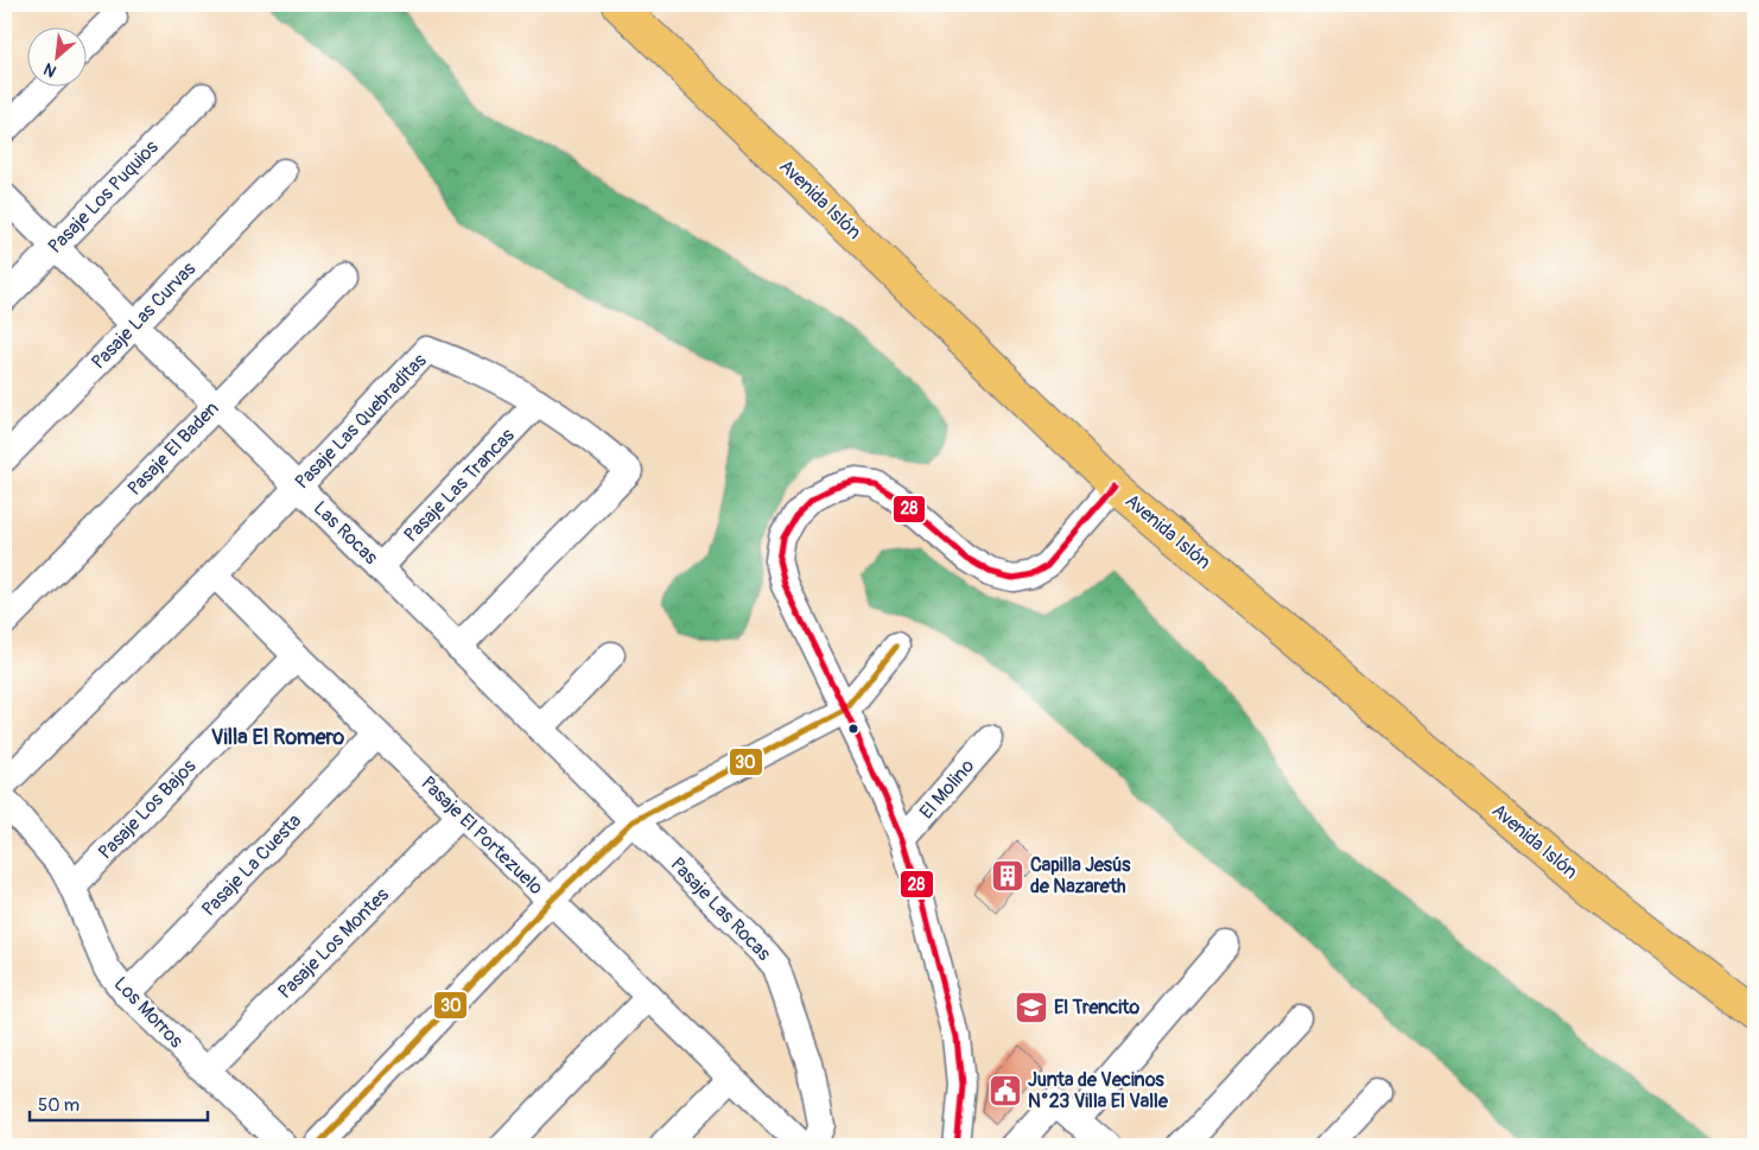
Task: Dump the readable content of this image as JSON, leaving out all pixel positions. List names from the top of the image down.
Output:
{
  "streets": {
    "main road": ["Avenida Islón"],
    "street": [
      "Pasaje Los Puquios",
      "Pasaje Las Curvas",
      "Pasaje Las Quebraditas",
      "Pasaje El Baden",
      "Pasaje Las Trancas",
      "Las Rocas",
      "El Molino",
      "Pasaje Los Bajos",
      "Pasaje El Portezuelo",
      "Pasaje La Cuesta",
      "Pasaje Las Rocas",
      "Pasaje Los Montes",
      "Los Morros"
    ]
  },
  "crossings": [
    ["Pasaje Los Puquios", "Las Rocas"],
    ["Pasaje Las Curvas", "Las Rocas"],
    ["Pasaje Las Quebraditas", "Pasaje Las Trancas"],
    ["Pasaje Las Quebraditas", "Las Rocas"],
    ["Pasaje Las Quebraditas", "Pasaje El Portezuelo"],
    ["Pasaje El Baden", "Las Rocas"],
    ["Pasaje Las Trancas", "Las Rocas"],
    ["Las Rocas", "Pasaje Las Rocas"],
    ["Pasaje Los Bajos", "Pasaje El Portezuelo"],
    ["Pasaje Los Bajos", "Los Morros"],
    ["Pasaje El Portezuelo", "Pasaje La Cuesta"],
    ["Pasaje El Portezuelo", "Pasaje Los Montes"],
    ["Pasaje La Cuesta", "Los Morros"],
    ["Pasaje Los Montes", "Los Morros"]
  ],
  "districts": ["Villa El Romero"],
  "places": {
    "building": ["Capilla Jesús de Nazareth"],
    "school or university": ["El Trencito"],
    "public building": ["Junta de Vecinos N°23 Villa El Valle"]
  },
  "lines": ["transit line 28", "transit line 30"],
  "scale_bar": "50 m",
  "north": "bottom left"
}
